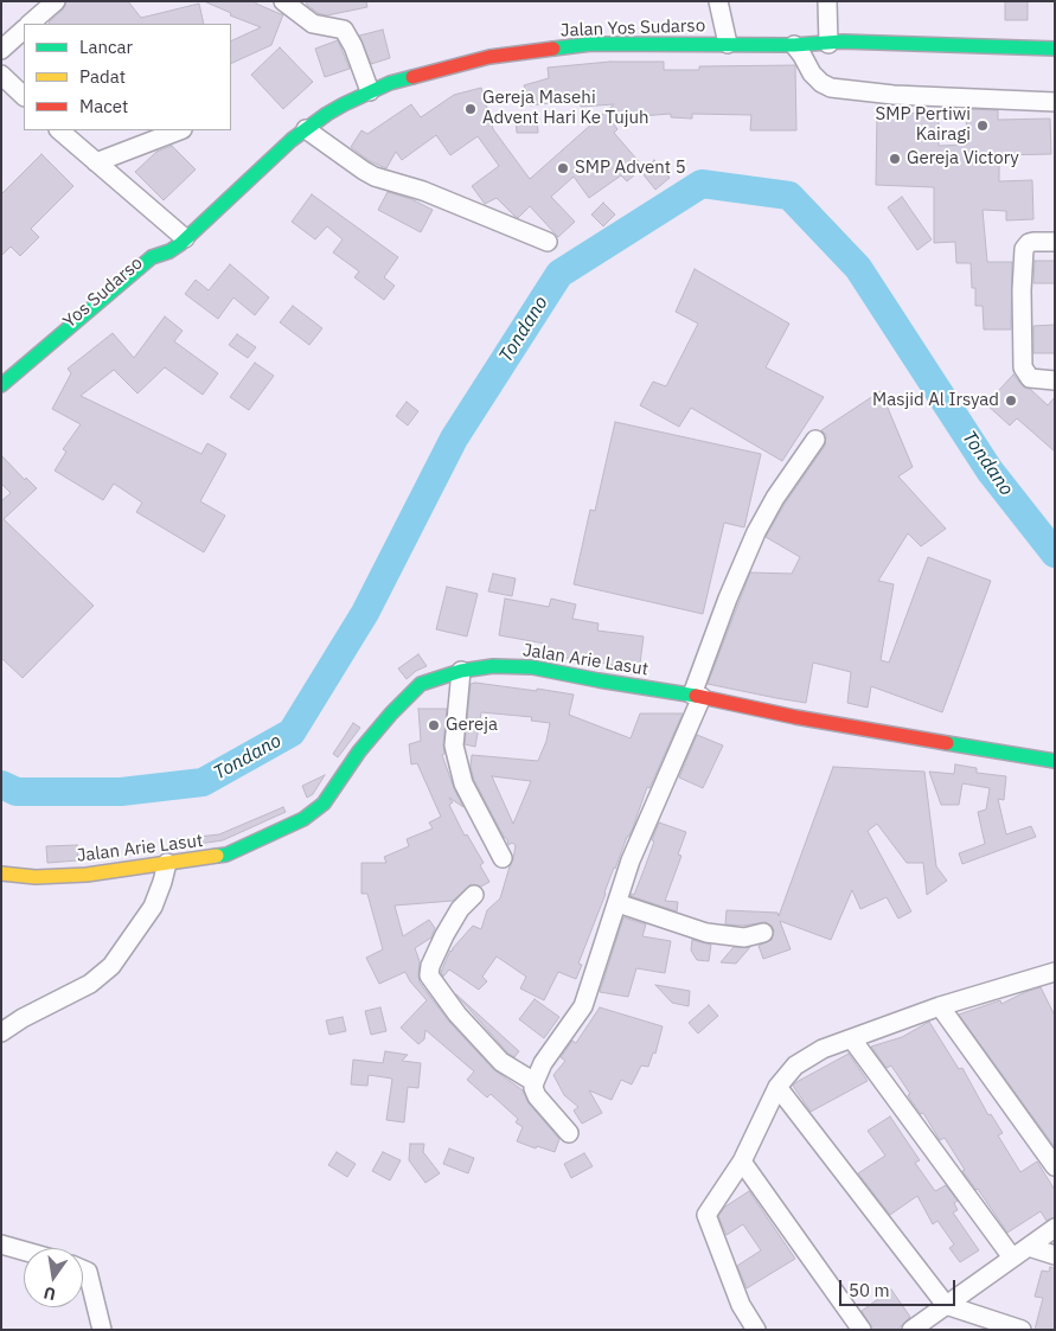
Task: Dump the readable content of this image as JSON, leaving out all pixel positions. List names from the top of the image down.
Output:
{
  "streets": {
    "main road": ["Jalan Yos Sudarso", "Yos Sudarso", "Jalan Arie Lasut"]
  },
  "crossings": [
    ["Jalan Yos Sudarso", "Yos Sudarso"]
  ],
  "water": ["Tondano"],
  "places": [
    "Gereja Masehi Advent Hari Ke Tujuh",
    "SMP Pertiwi Kairagi",
    "Gereja Victory",
    "SMP Advent 5",
    "Masjid Al Irsyad",
    "Gereja"
  ],
  "legend": ["Lancar", "Padat", "Macet"],
  "scale_bar": "50 m",
  "north": "bottom"
}
